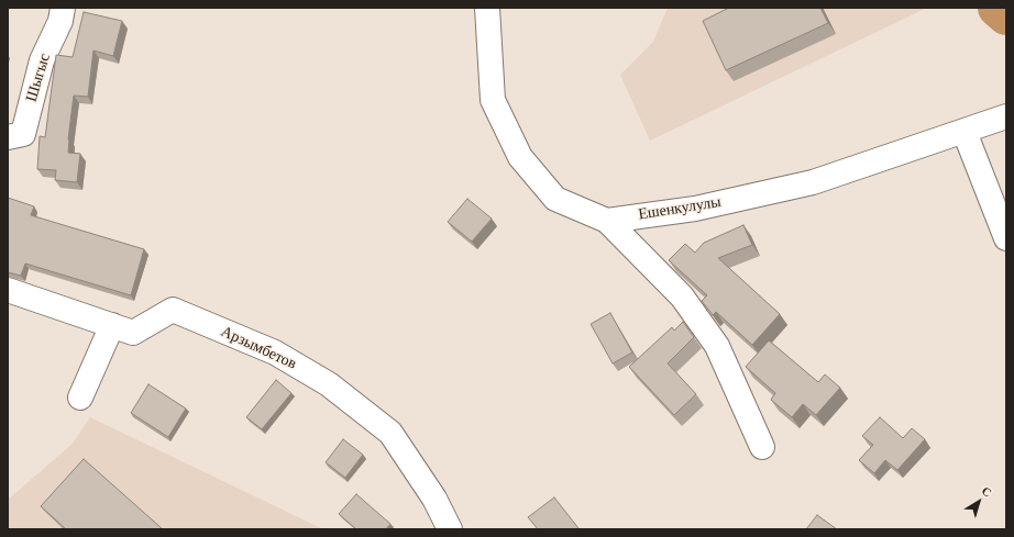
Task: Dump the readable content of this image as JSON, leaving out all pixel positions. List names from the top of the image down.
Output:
{
  "streets": {
    "street": ["Шыгыс", "Ешенкулулы", "Арзымбетов"]
  },
  "north": "top right"
}
